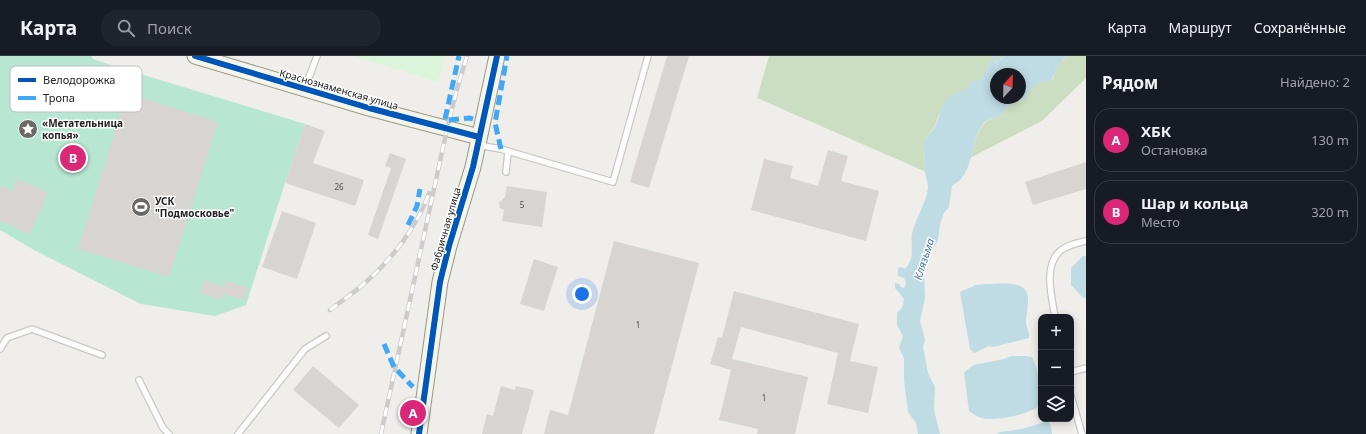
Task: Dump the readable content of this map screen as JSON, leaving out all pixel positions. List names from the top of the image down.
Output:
{
  "streets": {
    "street": ["Краснознаменская улица", "Фабричная улица"]
  },
  "crossings": [
    ["Краснознаменская улица", "Фабричная улица"]
  ],
  "water": ["Клязьма"],
  "places": {
    "place": ["«Метательница копья»"],
    "sports": ["УСК \"Подмосковье\""]
  },
  "house_numbers": [
    "26",
    "5",
    "1",
    "1"
  ],
  "legend": ["Велодорожка", "Тропа"],
  "north": "top",
  "page": {
    "header": "Карта",
    "search": "Поиск",
    "nav": ["Карта", "Маршрут", "Сохранённые"],
    "heading": ["Рядом", "Найдено: 2"],
    "list": [
      {
        "mark": "A",
        "name": "ХБК",
        "note": "Остановка",
        "value": "130 m"
      },
      {
        "mark": "B",
        "name": "Шар и кольца",
        "note": "Место",
        "value": "320 m"
      }
    ],
    "pins": ["B", "A"],
    "map_buttons": ["+", "−"]
  }
}
